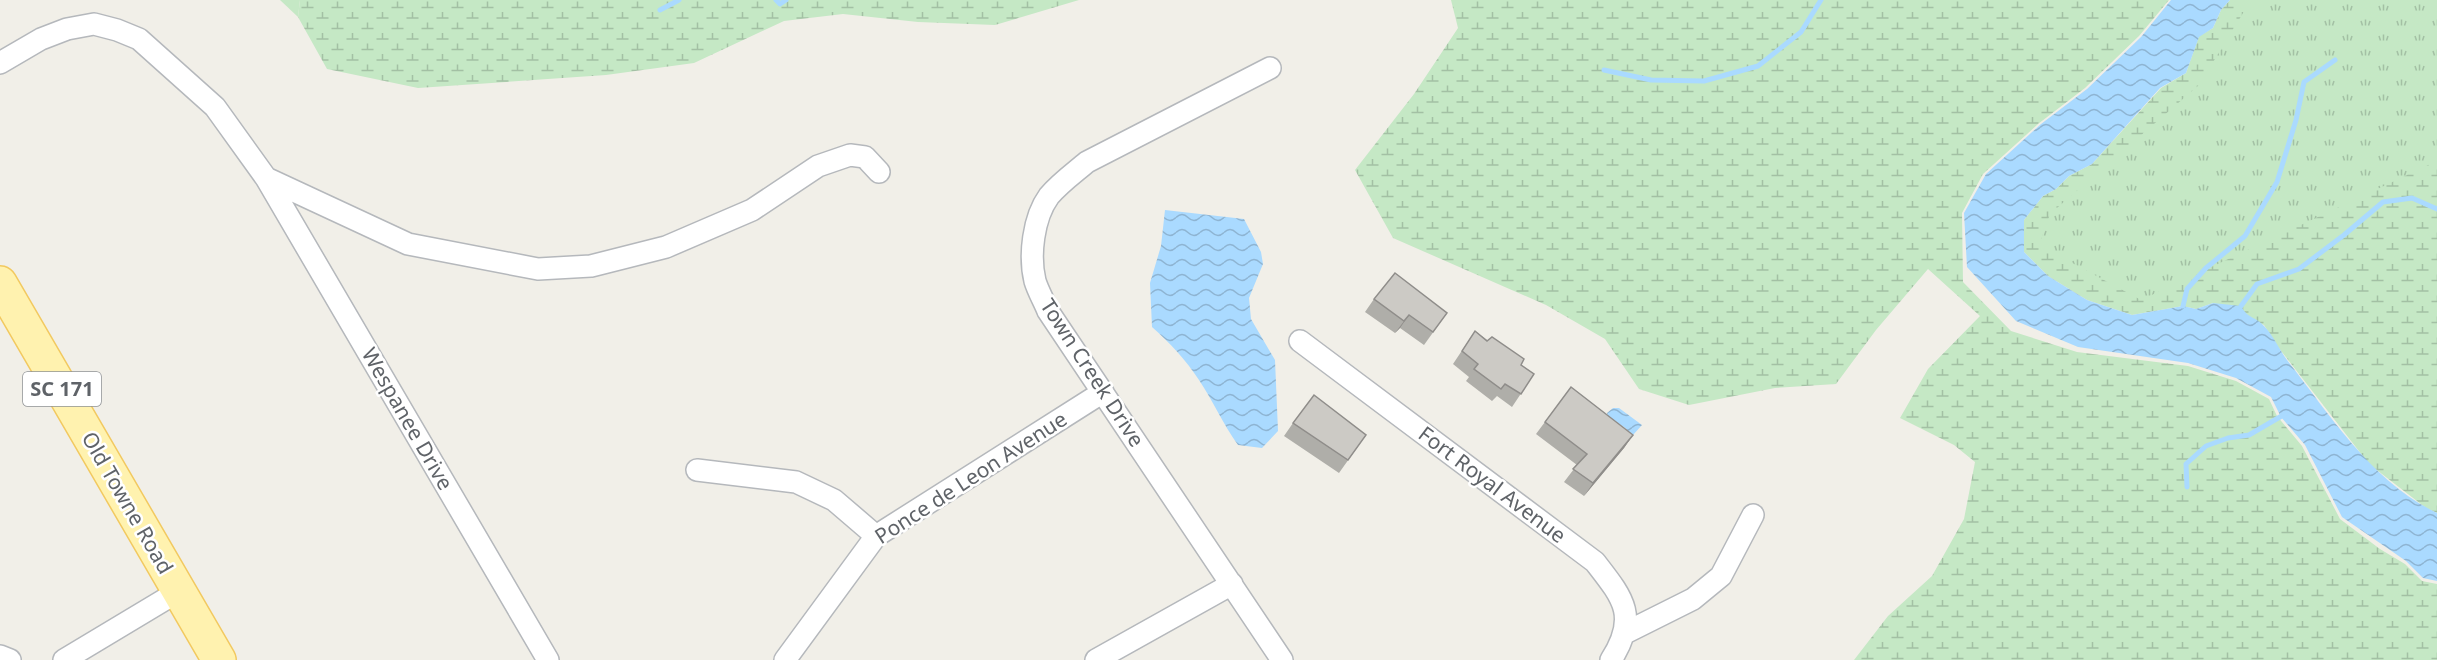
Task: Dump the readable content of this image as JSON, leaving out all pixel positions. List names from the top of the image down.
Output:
{
  "streets": {
    "main road": ["SC 171", "Old Towne Road"],
    "street": [
      "Town Creek Drive",
      "Wespanee Drive",
      "Ponce de Leon Avenue",
      "Fort Royal Avenue"
    ]
  },
  "crossings": [
    ["Town Creek Drive", "Ponce de Leon Avenue"]
  ]
}
